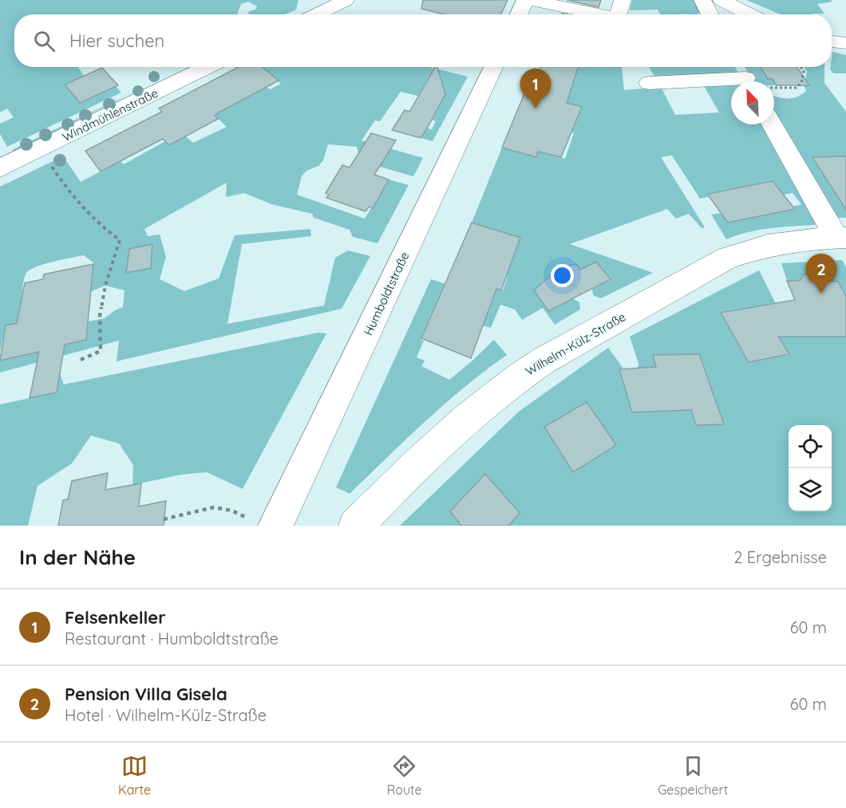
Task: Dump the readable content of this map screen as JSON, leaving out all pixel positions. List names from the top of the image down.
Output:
{
  "streets": {
    "street": ["Windmühlenstraße", "Humboldtstraße", "Wilhelm-Külz-Straße"]
  },
  "north": "top left",
  "page": {
    "search": "Hier suchen",
    "pins": ["1", "2"],
    "heading": ["In der Nähe", "2 Ergebnisse"],
    "list": [
      {
        "mark": "1",
        "name": "Felsenkeller",
        "note": "Restaurant · Humboldtstraße",
        "value": "60 m"
      },
      {
        "mark": "2",
        "name": "Pension Villa Gisela",
        "note": "Hotel · Wilhelm-Külz-Straße",
        "value": "60 m"
      }
    ],
    "nav": ["Karte", "Route", "Gespeichert"]
  }
}
